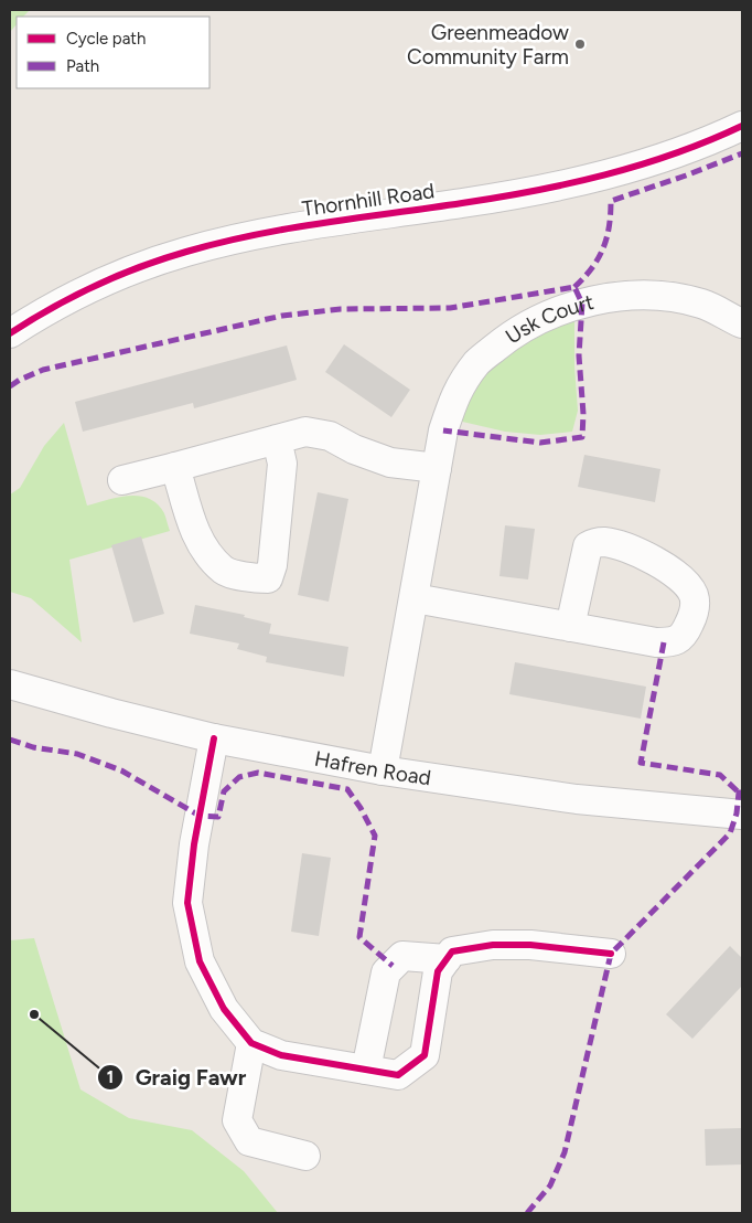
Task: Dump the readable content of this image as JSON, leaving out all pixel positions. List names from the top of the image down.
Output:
{
  "streets": {
    "street": ["Thornhill Road", "Usk Court", "Hafren Road"]
  },
  "crossings": [
    ["Usk Court", "Hafren Road"]
  ],
  "places": ["Greenmeadow Community Farm", "Graig Fawr"],
  "legend": ["Cycle path", "Path"]
}
